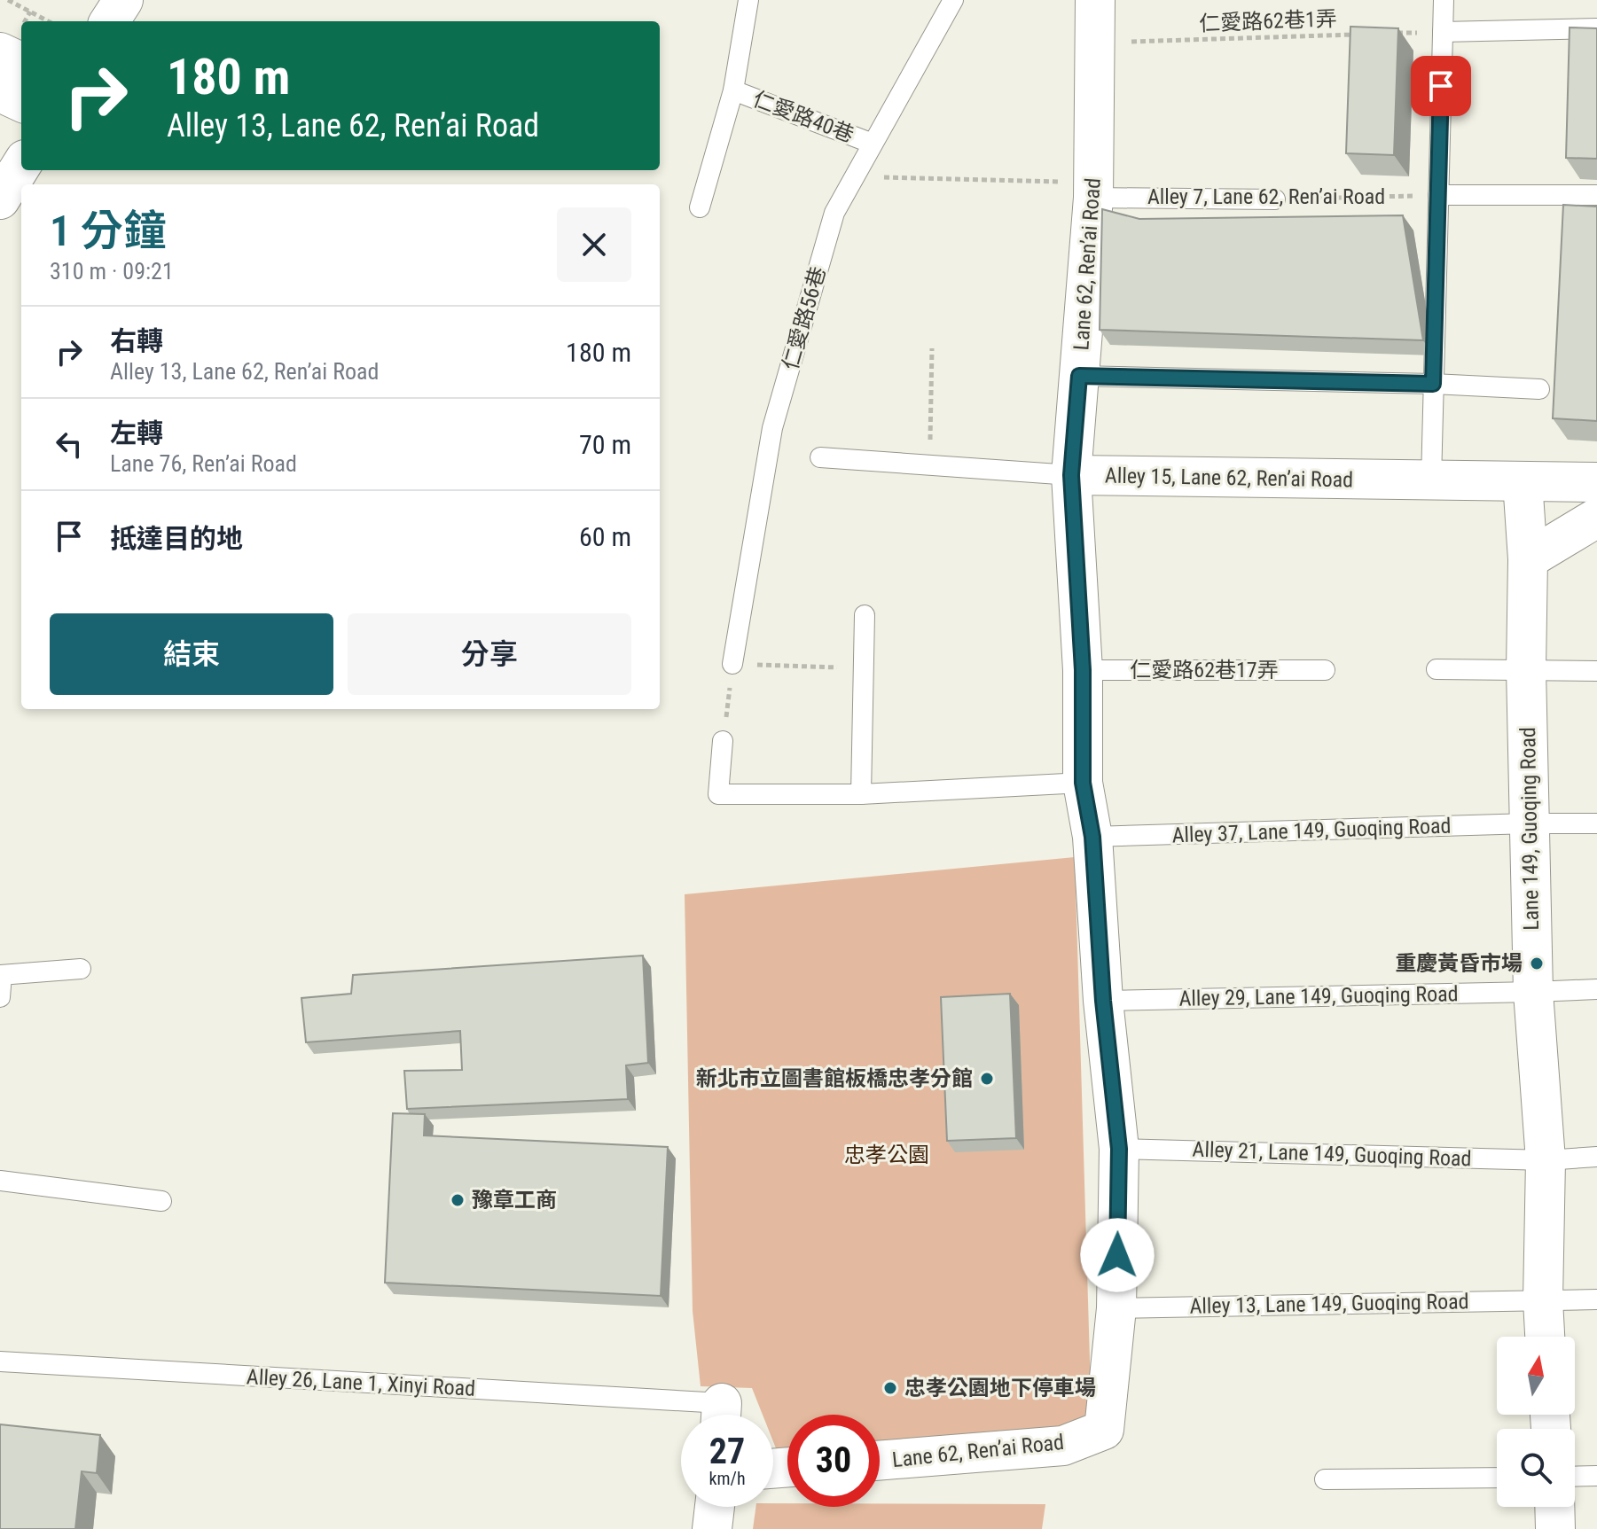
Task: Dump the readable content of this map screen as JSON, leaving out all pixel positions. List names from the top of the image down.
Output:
{
  "streets": {
    "street": ["Lane 62, Ren’ai Road", "Alley 15, Lane 62, Ren’ai Road", "Lane 149, Guoqing Road"],
    "lane": [
      "仁愛路40巷",
      "Alley 7, Lane 62, Ren’ai Road",
      "仁愛路56巷",
      "仁愛路62巷17弄",
      "Alley 37, Lane 149, Guoqing Road",
      "Alley 29, Lane 149, Guoqing Road",
      "Alley 21, Lane 149, Guoqing Road",
      "Alley 13, Lane 149, Guoqing Road",
      "Alley 26, Lane 1, Xinyi Road"
    ],
    "path": ["仁愛路62巷1弄"]
  },
  "crossings": [
    ["仁愛路62巷1弄", "Lane 62, Ren’ai Road"],
    ["仁愛路40巷", "仁愛路56巷"],
    ["Alley 7, Lane 62, Ren’ai Road", "Lane 62, Ren’ai Road"],
    ["Lane 62, Ren’ai Road", "Alley 15, Lane 62, Ren’ai Road"],
    ["Lane 62, Ren’ai Road", "仁愛路62巷17弄"],
    ["Lane 62, Ren’ai Road", "Alley 37, Lane 149, Guoqing Road"],
    ["Lane 62, Ren’ai Road", "Alley 29, Lane 149, Guoqing Road"],
    ["Lane 62, Ren’ai Road", "Alley 21, Lane 149, Guoqing Road"],
    ["Lane 62, Ren’ai Road", "Alley 13, Lane 149, Guoqing Road"],
    ["Alley 15, Lane 62, Ren’ai Road", "Lane 149, Guoqing Road"],
    ["Lane 149, Guoqing Road", "Alley 37, Lane 149, Guoqing Road"],
    ["Lane 149, Guoqing Road", "Alley 29, Lane 149, Guoqing Road"],
    ["Lane 149, Guoqing Road", "Alley 21, Lane 149, Guoqing Road"],
    ["Lane 149, Guoqing Road", "Alley 13, Lane 149, Guoqing Road"]
  ],
  "parks": ["忠孝公園"],
  "places": [
    "重慶黃昏市場",
    "新北市立圖書館板橋忠孝分館",
    "豫章工商",
    "忠孝公園地下停車場"
  ],
  "north": "top",
  "page": {
    "turn": ["180 m", "Alley 13, Lane 62, Ren’ai Road"],
    "heading": ["1 分鐘", "310 m · 09:21"],
    "list": [
      {
        "name": "右轉",
        "note": "Alley 13, Lane 62, Ren’ai Road",
        "value": "180 m"
      },
      {
        "name": "左轉",
        "note": "Lane 76, Ren’ai Road",
        "value": "70 m"
      },
      {
        "name": "抵達目的地",
        "value": "60 m"
      }
    ],
    "buttons": ["結束", "分享"],
    "speed": "27 km/h",
    "limit": "30"
  }
}
